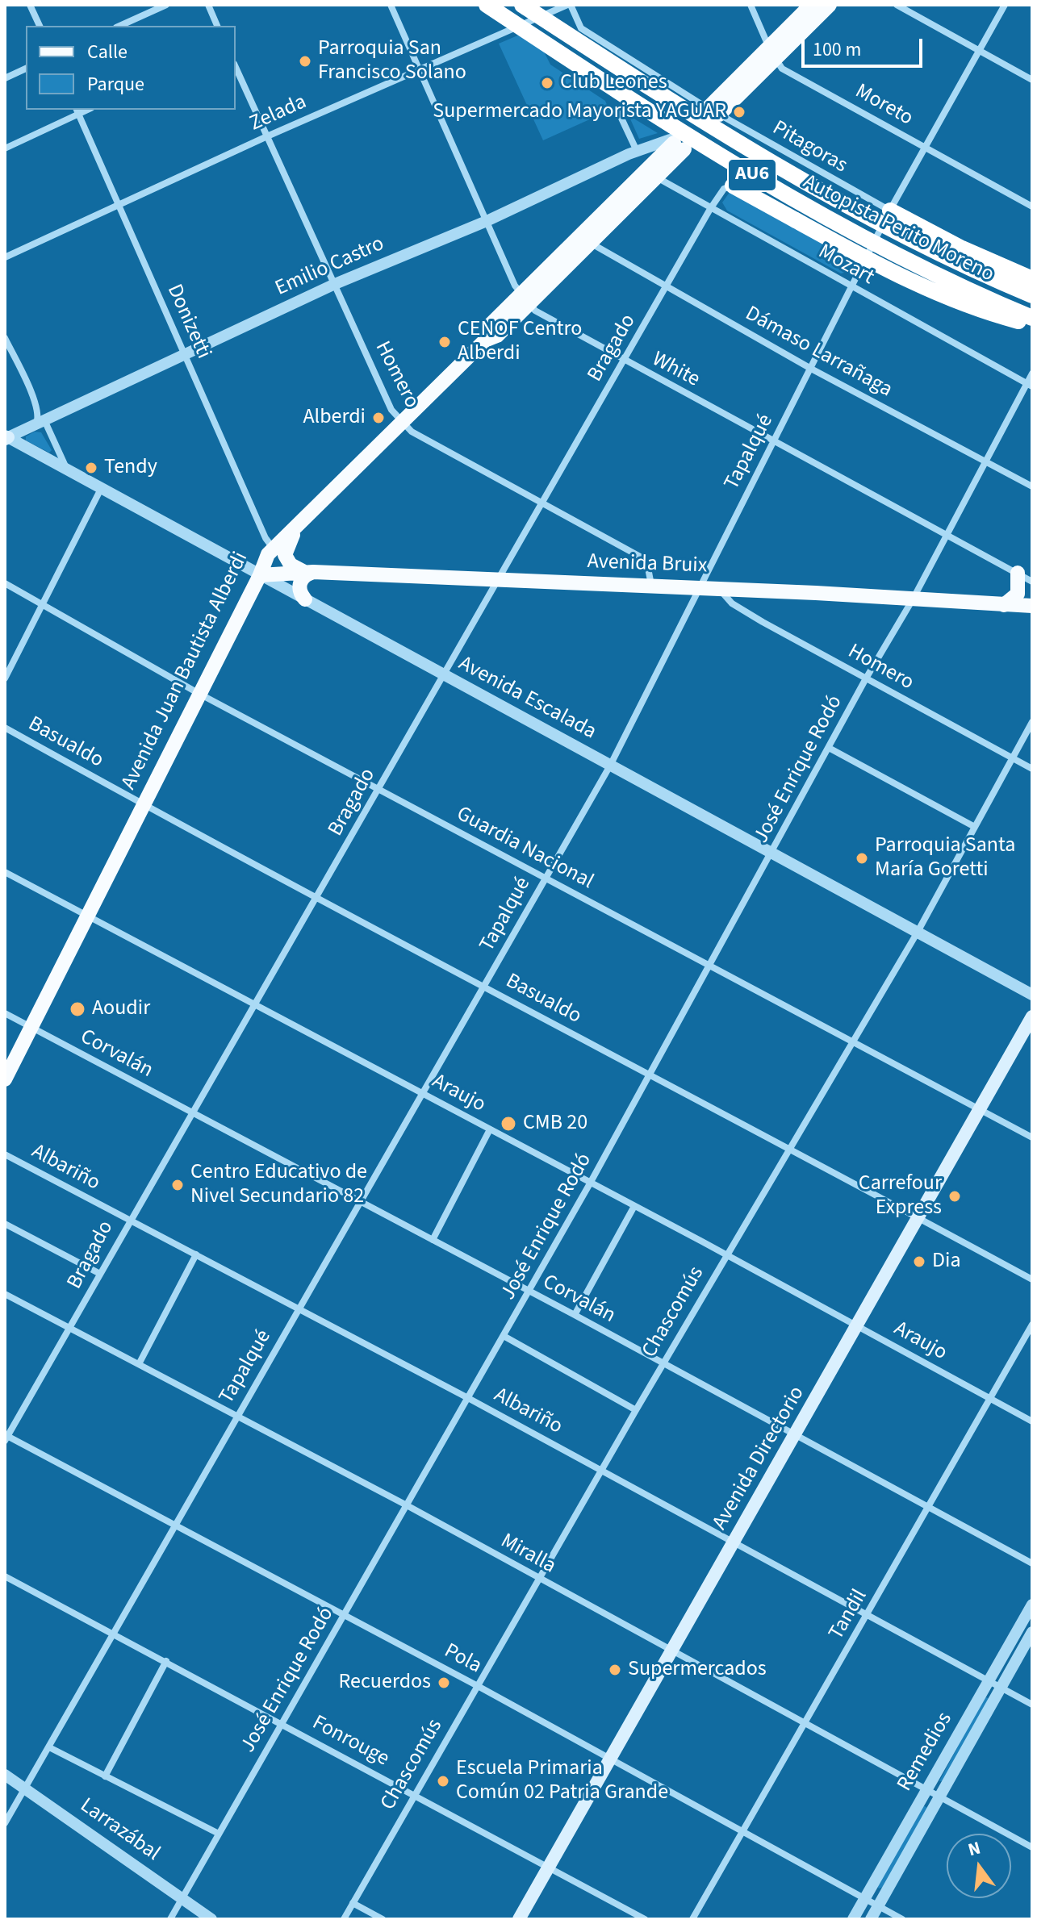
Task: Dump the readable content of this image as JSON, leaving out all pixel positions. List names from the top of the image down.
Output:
{
  "streets": {
    "highway": ["AU6", "Autopista Perito Moreno"],
    "main road": ["Avenida Bruix", "Avenida Juan Bautista Alberdi", "Avenida Directorio"],
    "street": [
      "Moreto",
      "Zelada",
      "Pitagoras",
      "Mozart",
      "Emilio Castro",
      "Donizetti",
      "Bragado",
      "Dámaso Larrañaga",
      "White",
      "Homero",
      "Tapalqué",
      "Avenida Escalada",
      "Basualdo",
      "José Enrique Rodó",
      "Guardia Nacional",
      "Corvalán",
      "Araujo",
      "Albariño",
      "Chascomús",
      "Miralla",
      "Tandil",
      "Pola",
      "Fonrouge",
      "Remedios",
      "Larrazábal"
    ]
  },
  "crossings": [
    ["Moreto", "Tapalqué"],
    ["Zelada", "Donizetti"],
    ["Zelada", "White"],
    ["Zelada", "Homero"],
    ["Pitagoras", "Tapalqué"],
    ["Mozart", "Bragado"],
    ["Mozart", "Tapalqué"],
    ["Mozart", "Avenida Juan Bautista Alberdi"],
    ["Mozart", "José Enrique Rodó"],
    ["Emilio Castro", "Donizetti"],
    ["Emilio Castro", "White"],
    ["Emilio Castro", "Homero"],
    ["Emilio Castro", "Avenida Juan Bautista Alberdi"],
    ["Emilio Castro", "Avenida Escalada"],
    ["Donizetti", "Avenida Juan Bautista Alberdi"],
    ["Bragado", "Dámaso Larrañaga"],
    ["Bragado", "White"],
    ["Bragado", "Homero"],
    ["Bragado", "Avenida Bruix"],
    ["Bragado", "Avenida Escalada"],
    ["Bragado", "Basualdo"],
    ["Bragado", "Guardia Nacional"],
    ["Bragado", "Corvalán"],
    ["Bragado", "Araujo"],
    ["Bragado", "Albariño"],
    ["Bragado", "Miralla"],
    ["Bragado", "Pola"],
    ["Dámaso Larrañaga", "Tapalqué"],
    ["Dámaso Larrañaga", "Avenida Juan Bautista Alberdi"],
    ["Dámaso Larrañaga", "José Enrique Rodó"],
    ["White", "Tapalqué"],
    ["White", "Avenida Juan Bautista Alberdi"],
    ["White", "José Enrique Rodó"],
    ["Homero", "Avenida Bruix"],
    ["Homero", "Avenida Juan Bautista Alberdi"],
    ["Homero", "José Enrique Rodó"],
    ["Homero", "Chascomús"],
    ["Tapalqué", "Avenida Bruix"],
    ["Tapalqué", "Avenida Escalada"],
    ["Tapalqué", "Basualdo"],
    ["Tapalqué", "Guardia Nacional"],
    ["Tapalqué", "Corvalán"],
    ["Tapalqué", "Araujo"],
    ["Tapalqué", "Albariño"],
    ["Tapalqué", "Miralla"],
    ["Tapalqué", "Pola"],
    ["Tapalqué", "Fonrouge"],
    ["Tapalqué", "Larrazábal"],
    ["Avenida Bruix", "Avenida Juan Bautista Alberdi"],
    ["Avenida Bruix", "Avenida Escalada"],
    ["Avenida Bruix", "José Enrique Rodó"],
    ["Avenida Juan Bautista Alberdi", "Avenida Escalada"],
    ["Avenida Juan Bautista Alberdi", "Basualdo"],
    ["Avenida Juan Bautista Alberdi", "Guardia Nacional"],
    ["Avenida Juan Bautista Alberdi", "Corvalán"],
    ["Avenida Juan Bautista Alberdi", "Araujo"],
    ["Avenida Escalada", "José Enrique Rodó"],
    ["Avenida Escalada", "Chascomús"],
    ["Basualdo", "José Enrique Rodó"],
    ["Basualdo", "Chascomús"],
    ["Basualdo", "Avenida Directorio"],
    ["José Enrique Rodó", "Guardia Nacional"],
    ["José Enrique Rodó", "Corvalán"],
    ["José Enrique Rodó", "Araujo"],
    ["José Enrique Rodó", "Albariño"],
    ["José Enrique Rodó", "Miralla"],
    ["José Enrique Rodó", "Pola"],
    ["José Enrique Rodó", "Fonrouge"],
    ["José Enrique Rodó", "Larrazábal"],
    ["Guardia Nacional", "Chascomús"],
    ["Guardia Nacional", "Avenida Directorio"],
    ["Corvalán", "Chascomús"],
    ["Corvalán", "Avenida Directorio"],
    ["Corvalán", "Tandil"],
    ["Araujo", "Chascomús"],
    ["Araujo", "Avenida Directorio"],
    ["Araujo", "Tandil"],
    ["Albariño", "Chascomús"],
    ["Albariño", "Avenida Directorio"],
    ["Albariño", "Tandil"],
    ["Albariño", "Remedios"],
    ["Chascomús", "Miralla"],
    ["Chascomús", "Pola"],
    ["Chascomús", "Fonrouge"],
    ["Avenida Directorio", "Miralla"],
    ["Avenida Directorio", "Pola"],
    ["Avenida Directorio", "Fonrouge"],
    ["Miralla", "Tandil"],
    ["Miralla", "Remedios"],
    ["Tandil", "Pola"],
    ["Pola", "Remedios"]
  ],
  "places": [
    "Parroquia San Francisco Solano",
    "Club Leones",
    "Supermercado Mayorista YAGUAR",
    "CENOF Centro Alberdi",
    "Alberdi",
    "Tendy",
    "Parroquia Santa María Goretti",
    "Aoudir",
    "CMB 20",
    "Centro Educativo de Nivel Secundario 82",
    "Carrefour Express",
    "Dia",
    "Supermercados",
    "Recuerdos",
    "Escuela Primaria Común 02 Patria Grande"
  ],
  "legend": ["Calle", "Parque"],
  "scale_bar": "100 m",
  "north": "top"
}
